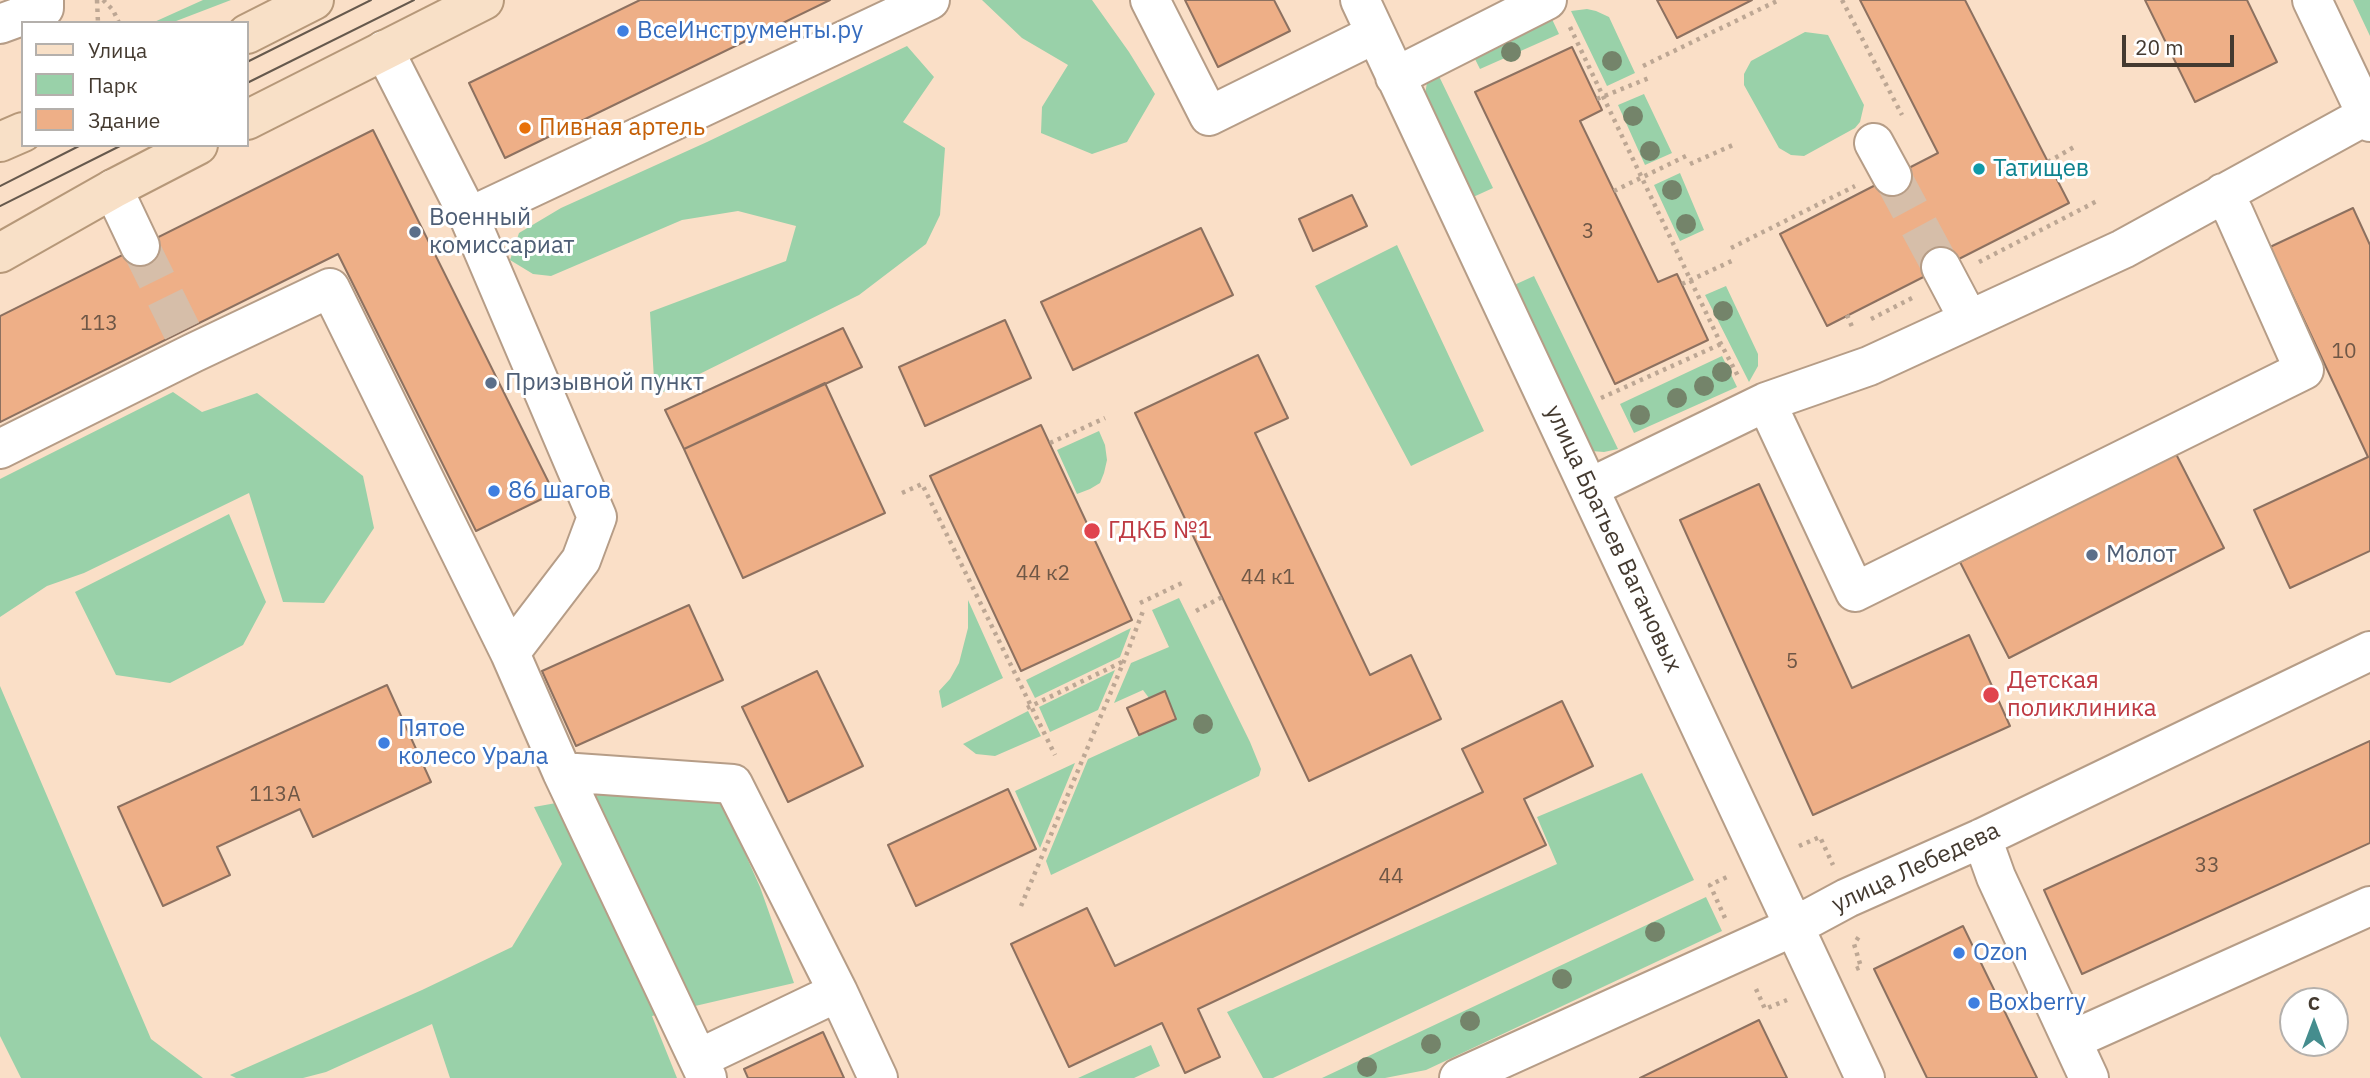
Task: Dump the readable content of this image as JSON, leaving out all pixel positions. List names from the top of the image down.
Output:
{
  "streets": {
    "street": ["улица Братьев Вагановых", "улица Лебедева"]
  },
  "crossings": [
    ["улица Братьев Вагановых", "улица Лебедева"]
  ],
  "places": [
    "ВсеИнструменты.ру",
    "Пивная артель",
    "Татищев",
    "Военный комиссариат",
    "Призывной пункт",
    "86 шагов",
    "ГДКБ №1",
    "Молот",
    "Детская поликлиника",
    "Пятое колесо Урала",
    "Ozon",
    "Boxberry"
  ],
  "house_numbers": [
    "3",
    "113",
    "10",
    "44 к2",
    "44 к1",
    "5",
    "113А",
    "33",
    "44"
  ],
  "legend": ["Улица", "Парк", "Здание"],
  "scale_bar": "20 m",
  "north": "top"
}
